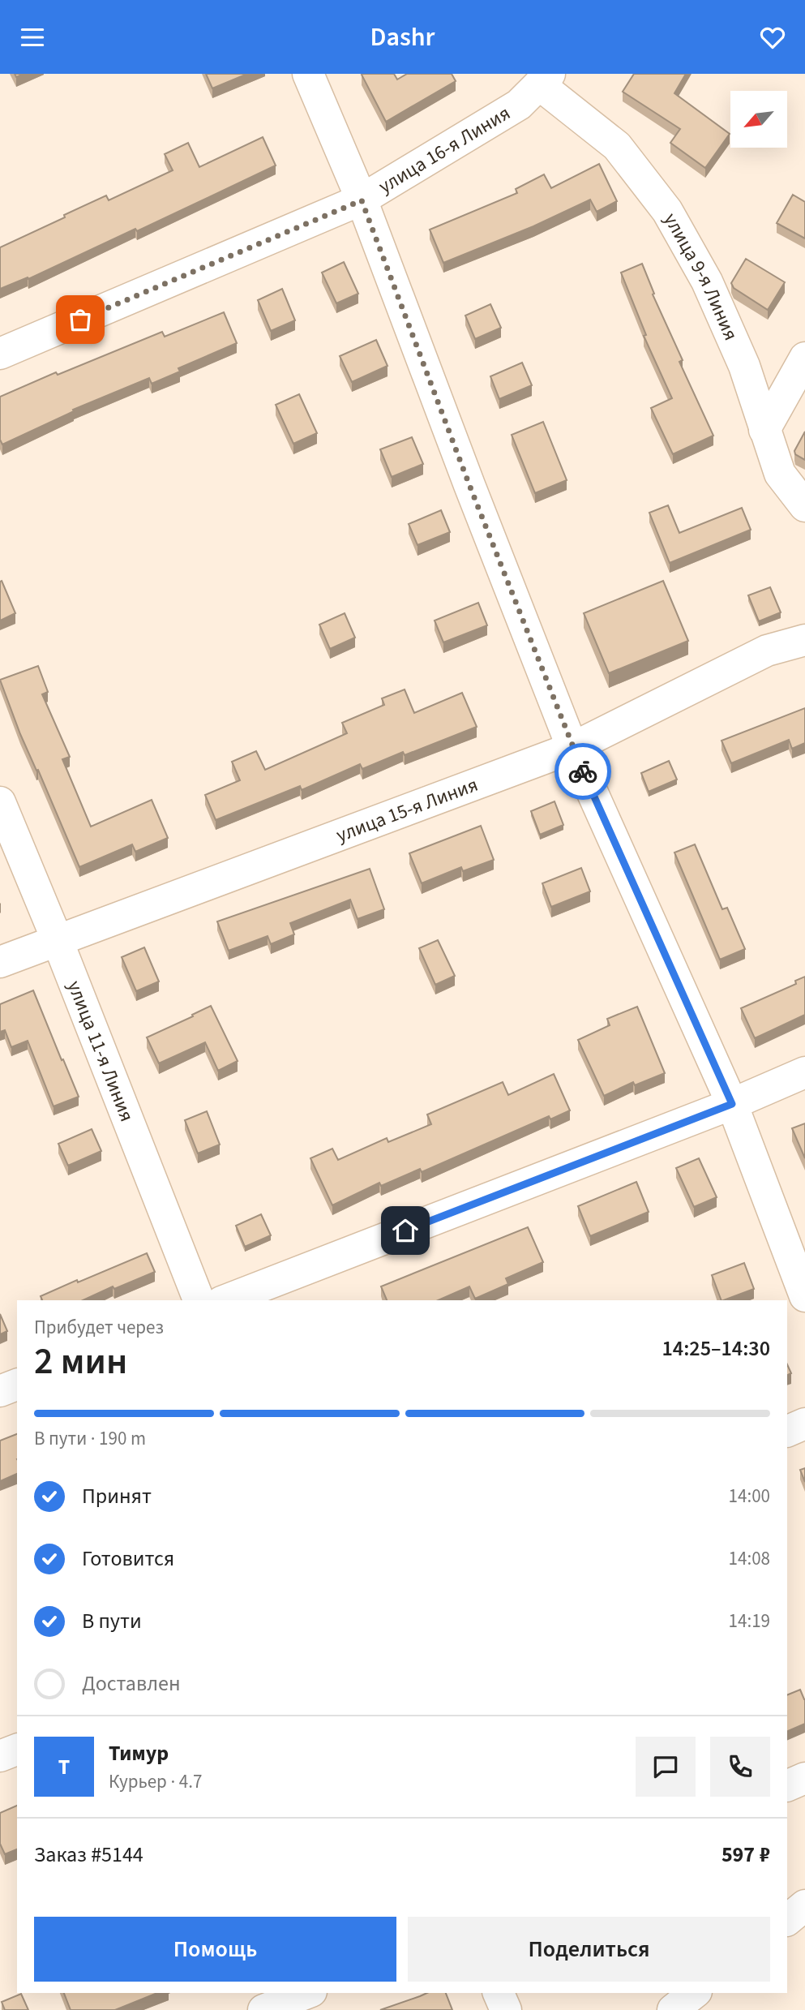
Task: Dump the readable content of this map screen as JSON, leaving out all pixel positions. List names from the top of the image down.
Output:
{
  "streets": {
    "street": [
      "улица 16-я Линия",
      "улица 9-я Линия",
      "улица 15-я Линия",
      "улица 11-я Линия"
    ]
  },
  "crossings": [
    ["улица 16-я Линия", "улица 9-я Линия"],
    ["улица 15-я Линия", "улица 11-я Линия"]
  ],
  "north": "bottom left",
  "page": {
    "header": "Dashr",
    "heading": ["2 мин", "Прибудет через", "14:25–14:30"],
    "panel": [
      "Тимур",
      "Курьер · 4.7",
      "Заказ #5144",
      "597 ₽"
    ],
    "bar": "В пути · 190 m",
    "list": [
      ["Принят", "14:00"],
      ["Готовится", "14:08"],
      ["В пути", "14:19"],
      "Доставлен"
    ],
    "round": "Т",
    "buttons": ["Помощь", "Поделиться"]
  }
}
